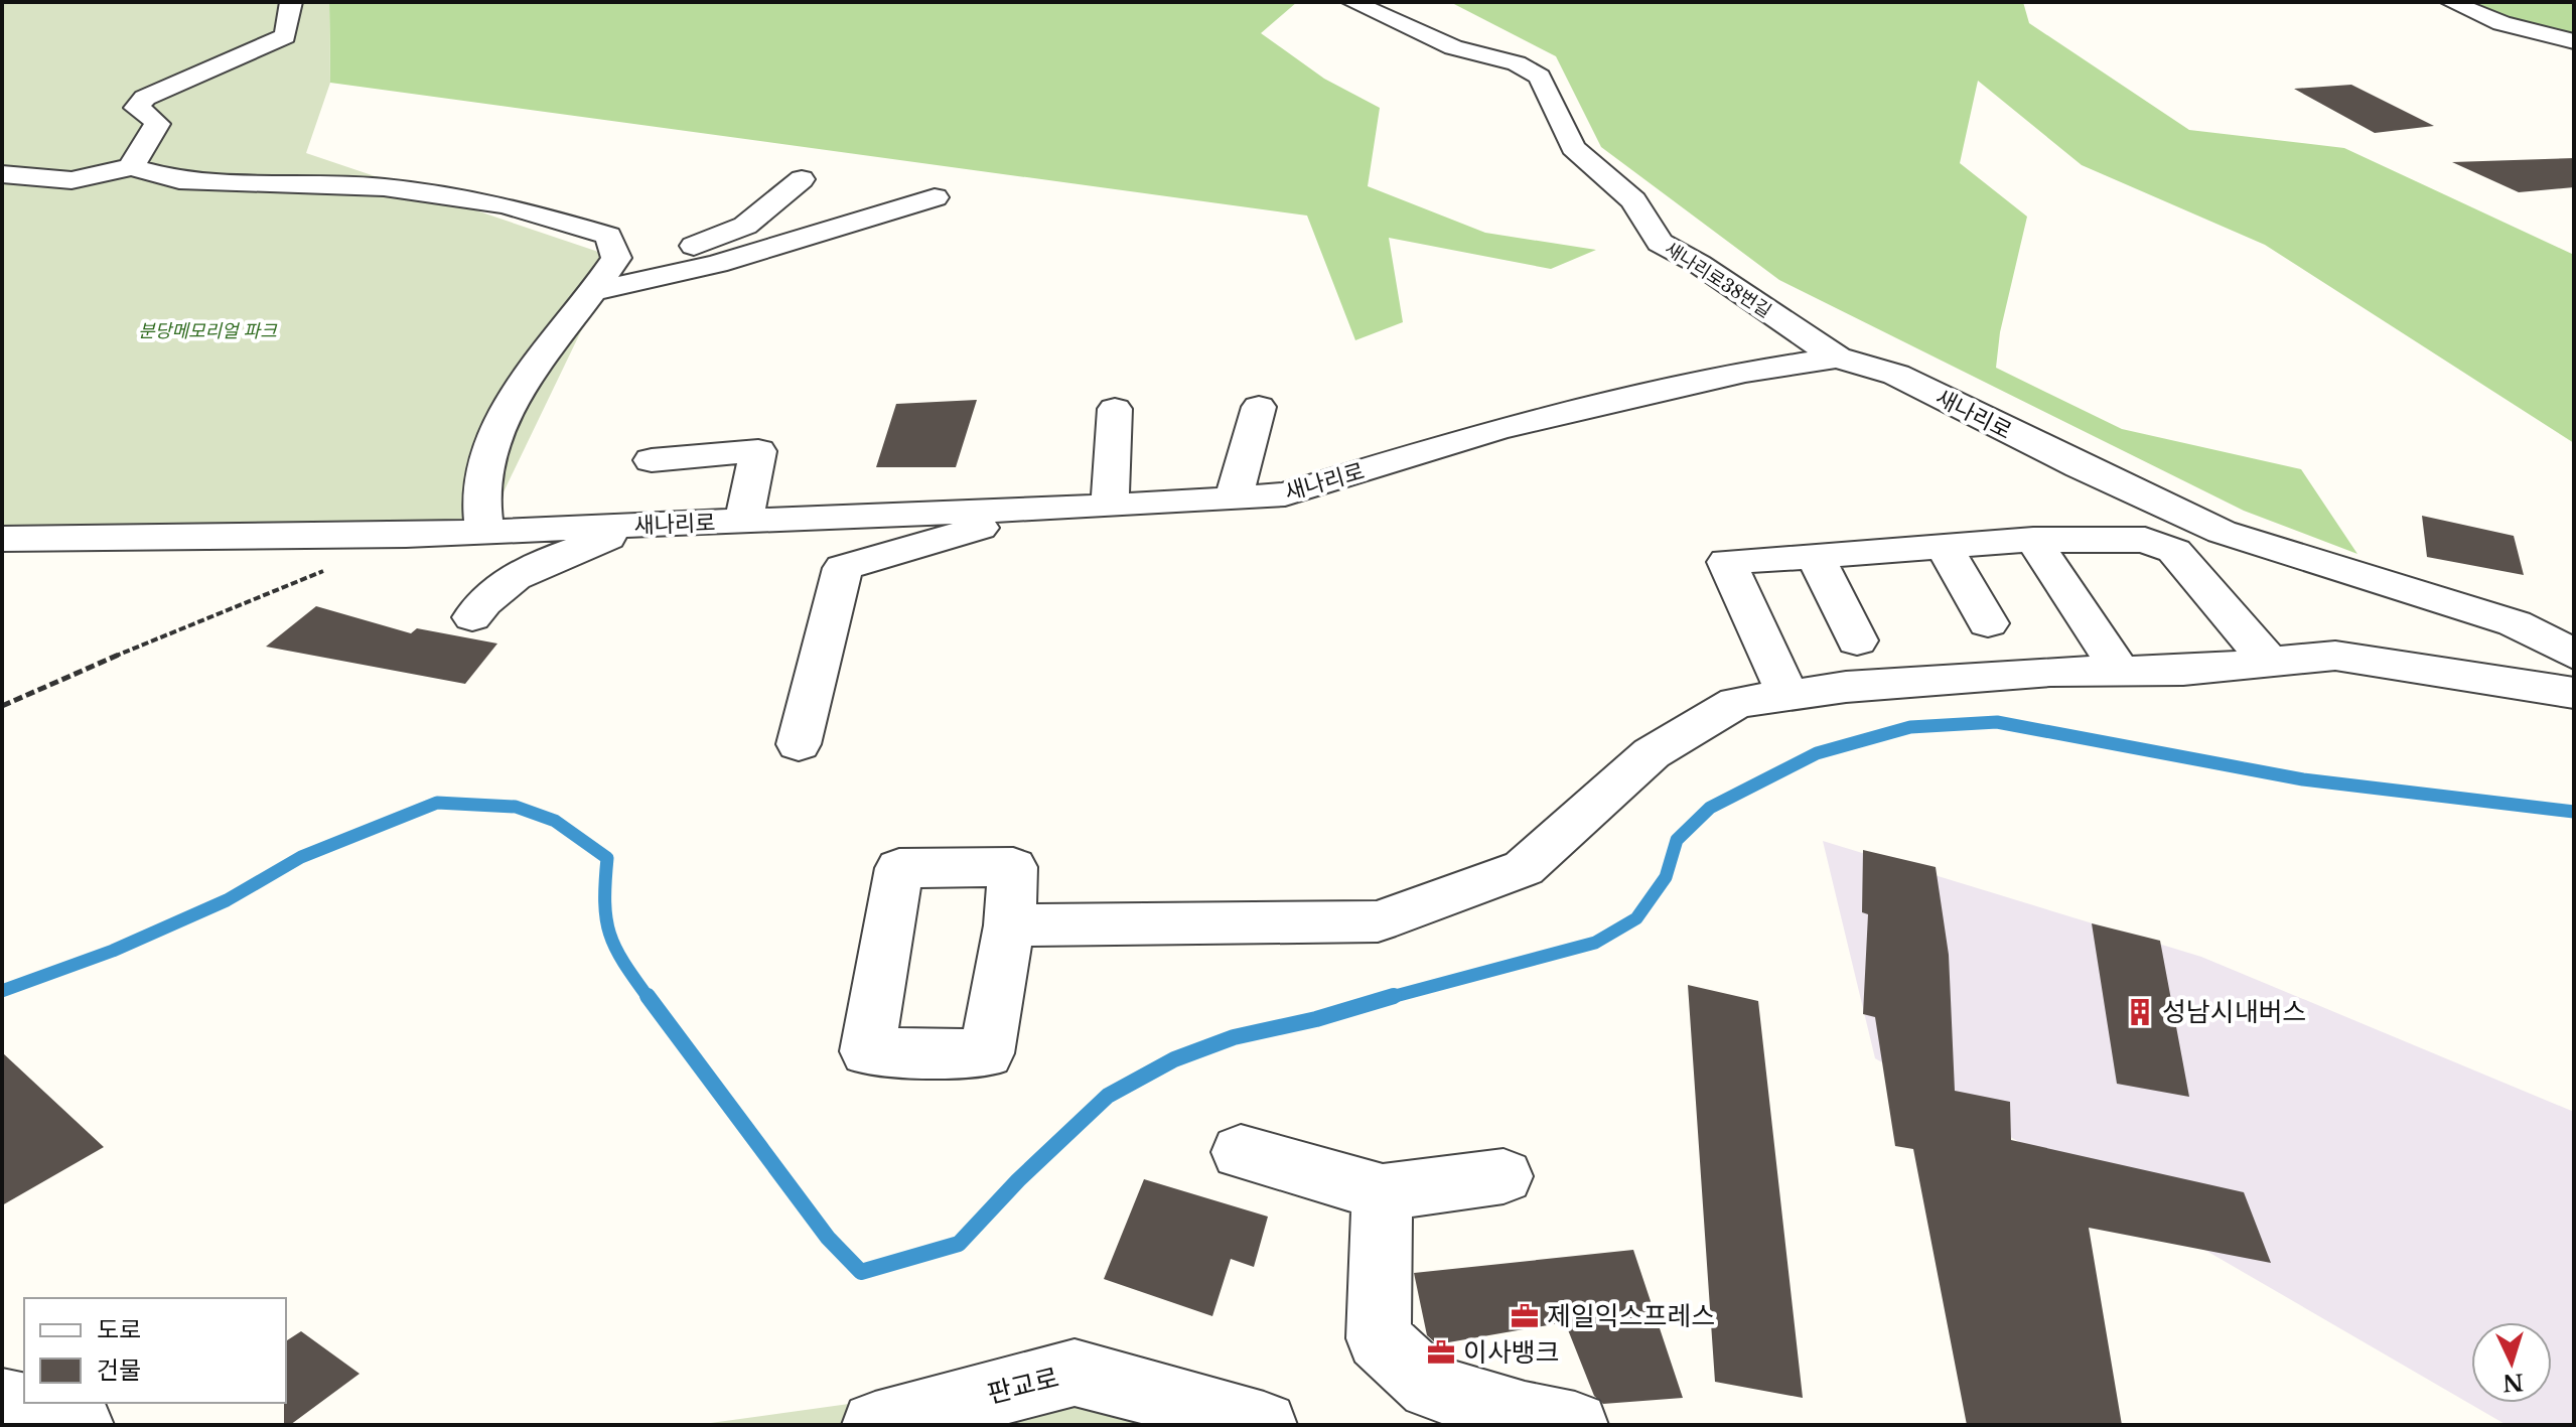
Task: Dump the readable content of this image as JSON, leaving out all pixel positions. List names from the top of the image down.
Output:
{
  "streets": {
    "street": ["새나리로38번길", "새나리로", "판교로"]
  },
  "crossings": [
    ["새나리로38번길", "새나리로"]
  ],
  "parks": ["분당메모리얼 파크"],
  "places": {
    "building": ["성남시내버스"],
    "office": ["제일익스프레스", "이사뱅크"]
  },
  "legend": ["도로", "건물"],
  "north": "bottom"
}
